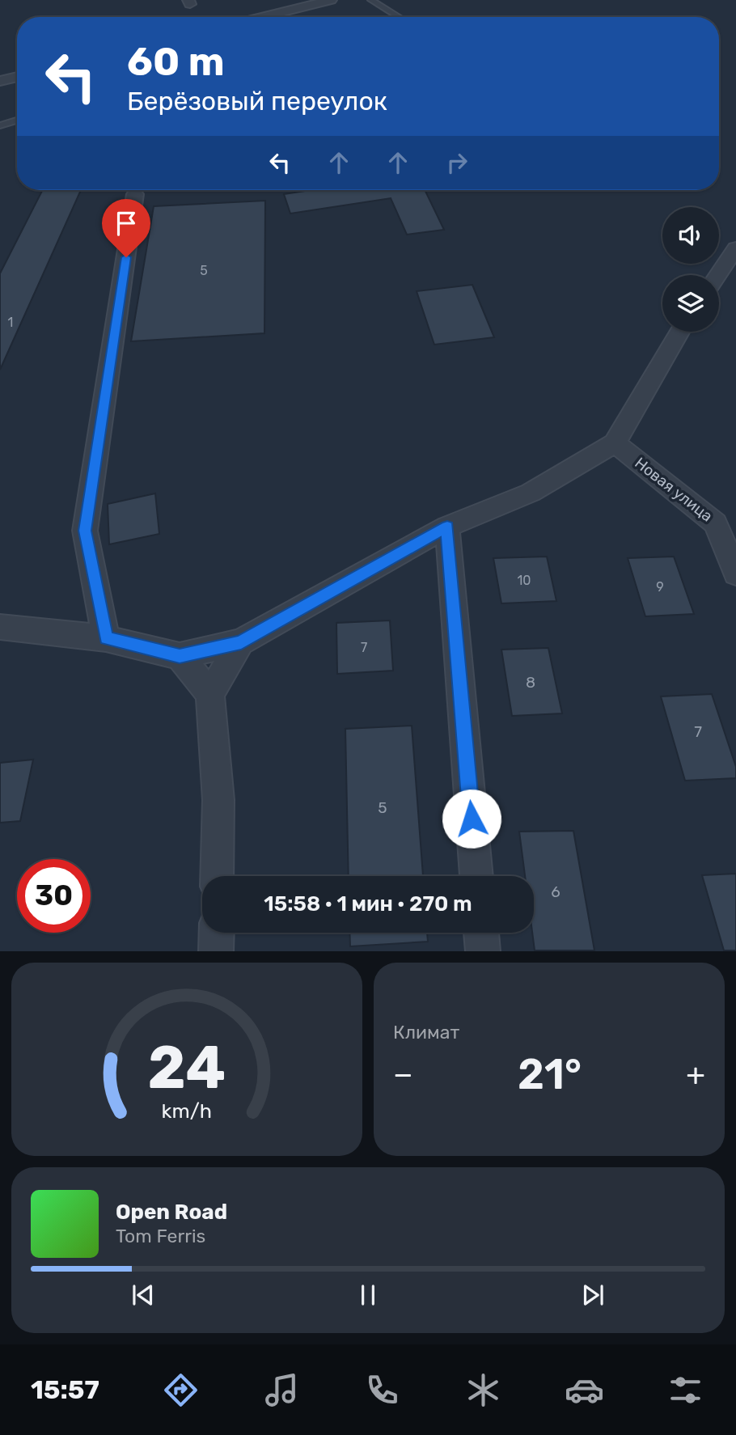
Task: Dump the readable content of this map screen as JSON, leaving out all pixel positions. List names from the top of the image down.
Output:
{
  "streets": {
    "street": ["Новая улица"]
  },
  "house_numbers": [
    "5",
    "1",
    "10",
    "9",
    "7",
    "8",
    "7",
    "5",
    "6"
  ],
  "page": {
    "turn": ["60 m", "Берёзовый переулок"],
    "limit": "30",
    "trip": "15:58 · 1 мин · 270 m",
    "tile": "Климат",
    "heat": ["−", "21°", "+"],
    "song": ["Open Road", "Tom Ferris"],
    "tabs": "15:57",
    "gauge": ["24", "km/h"]
  }
}
